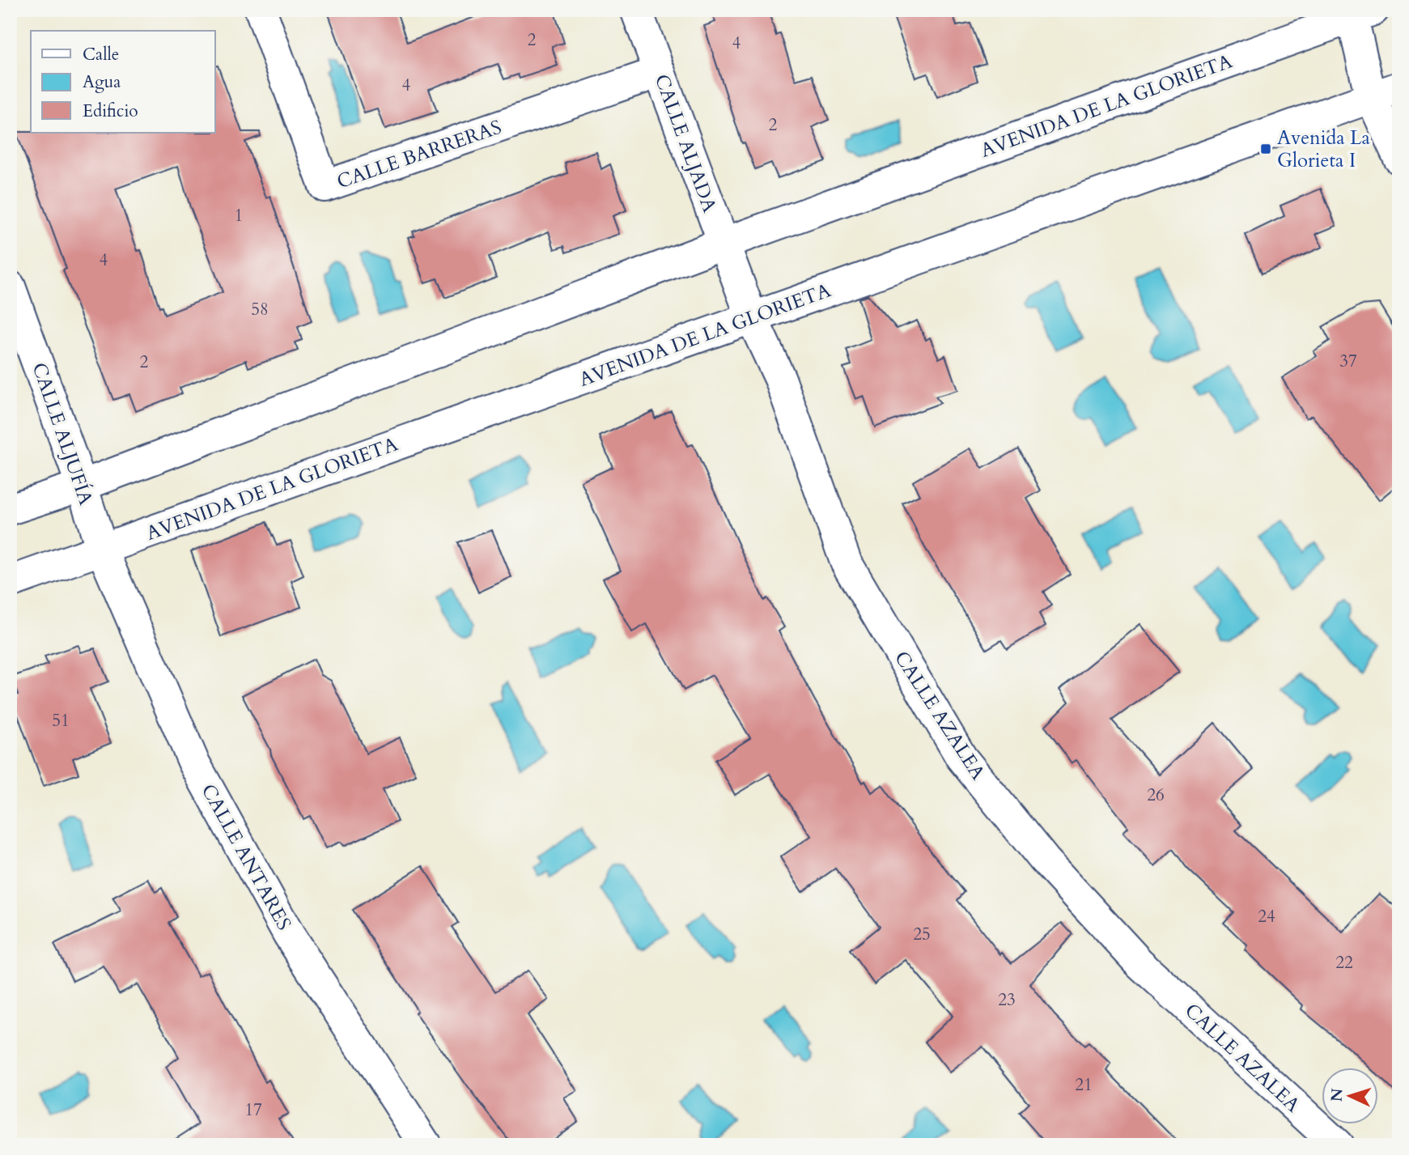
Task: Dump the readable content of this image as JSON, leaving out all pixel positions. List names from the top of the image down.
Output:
{
  "streets": {
    "street": [
      "AVENIDA DE LA GLORIETA",
      "CALLE ALJADA",
      "CALLE BARRERAS",
      "CALLE ALJUFÍA",
      "CALLE AZALEA",
      "CALLE ANTARES"
    ]
  },
  "crossings": [
    ["AVENIDA DE LA GLORIETA", "CALLE ALJADA"],
    ["AVENIDA DE LA GLORIETA", "CALLE ALJUFÍA"],
    ["AVENIDA DE LA GLORIETA", "CALLE AZALEA"],
    ["AVENIDA DE LA GLORIETA", "CALLE ANTARES"],
    ["CALLE ALJADA", "CALLE BARRERAS"],
    ["CALLE ALJADA", "CALLE AZALEA"],
    ["CALLE ALJUFÍA", "CALLE ANTARES"]
  ],
  "places": {
    "transit": ["Avenida La Glorieta I"]
  },
  "house_numbers": [
    "2",
    "4",
    "4",
    "2",
    "1",
    "4",
    "58",
    "37",
    "2",
    "51",
    "26",
    "24",
    "25",
    "22",
    "23",
    "21",
    "17"
  ],
  "legend": ["Calle", "Agua", "Edificio"],
  "north": "left"
}
